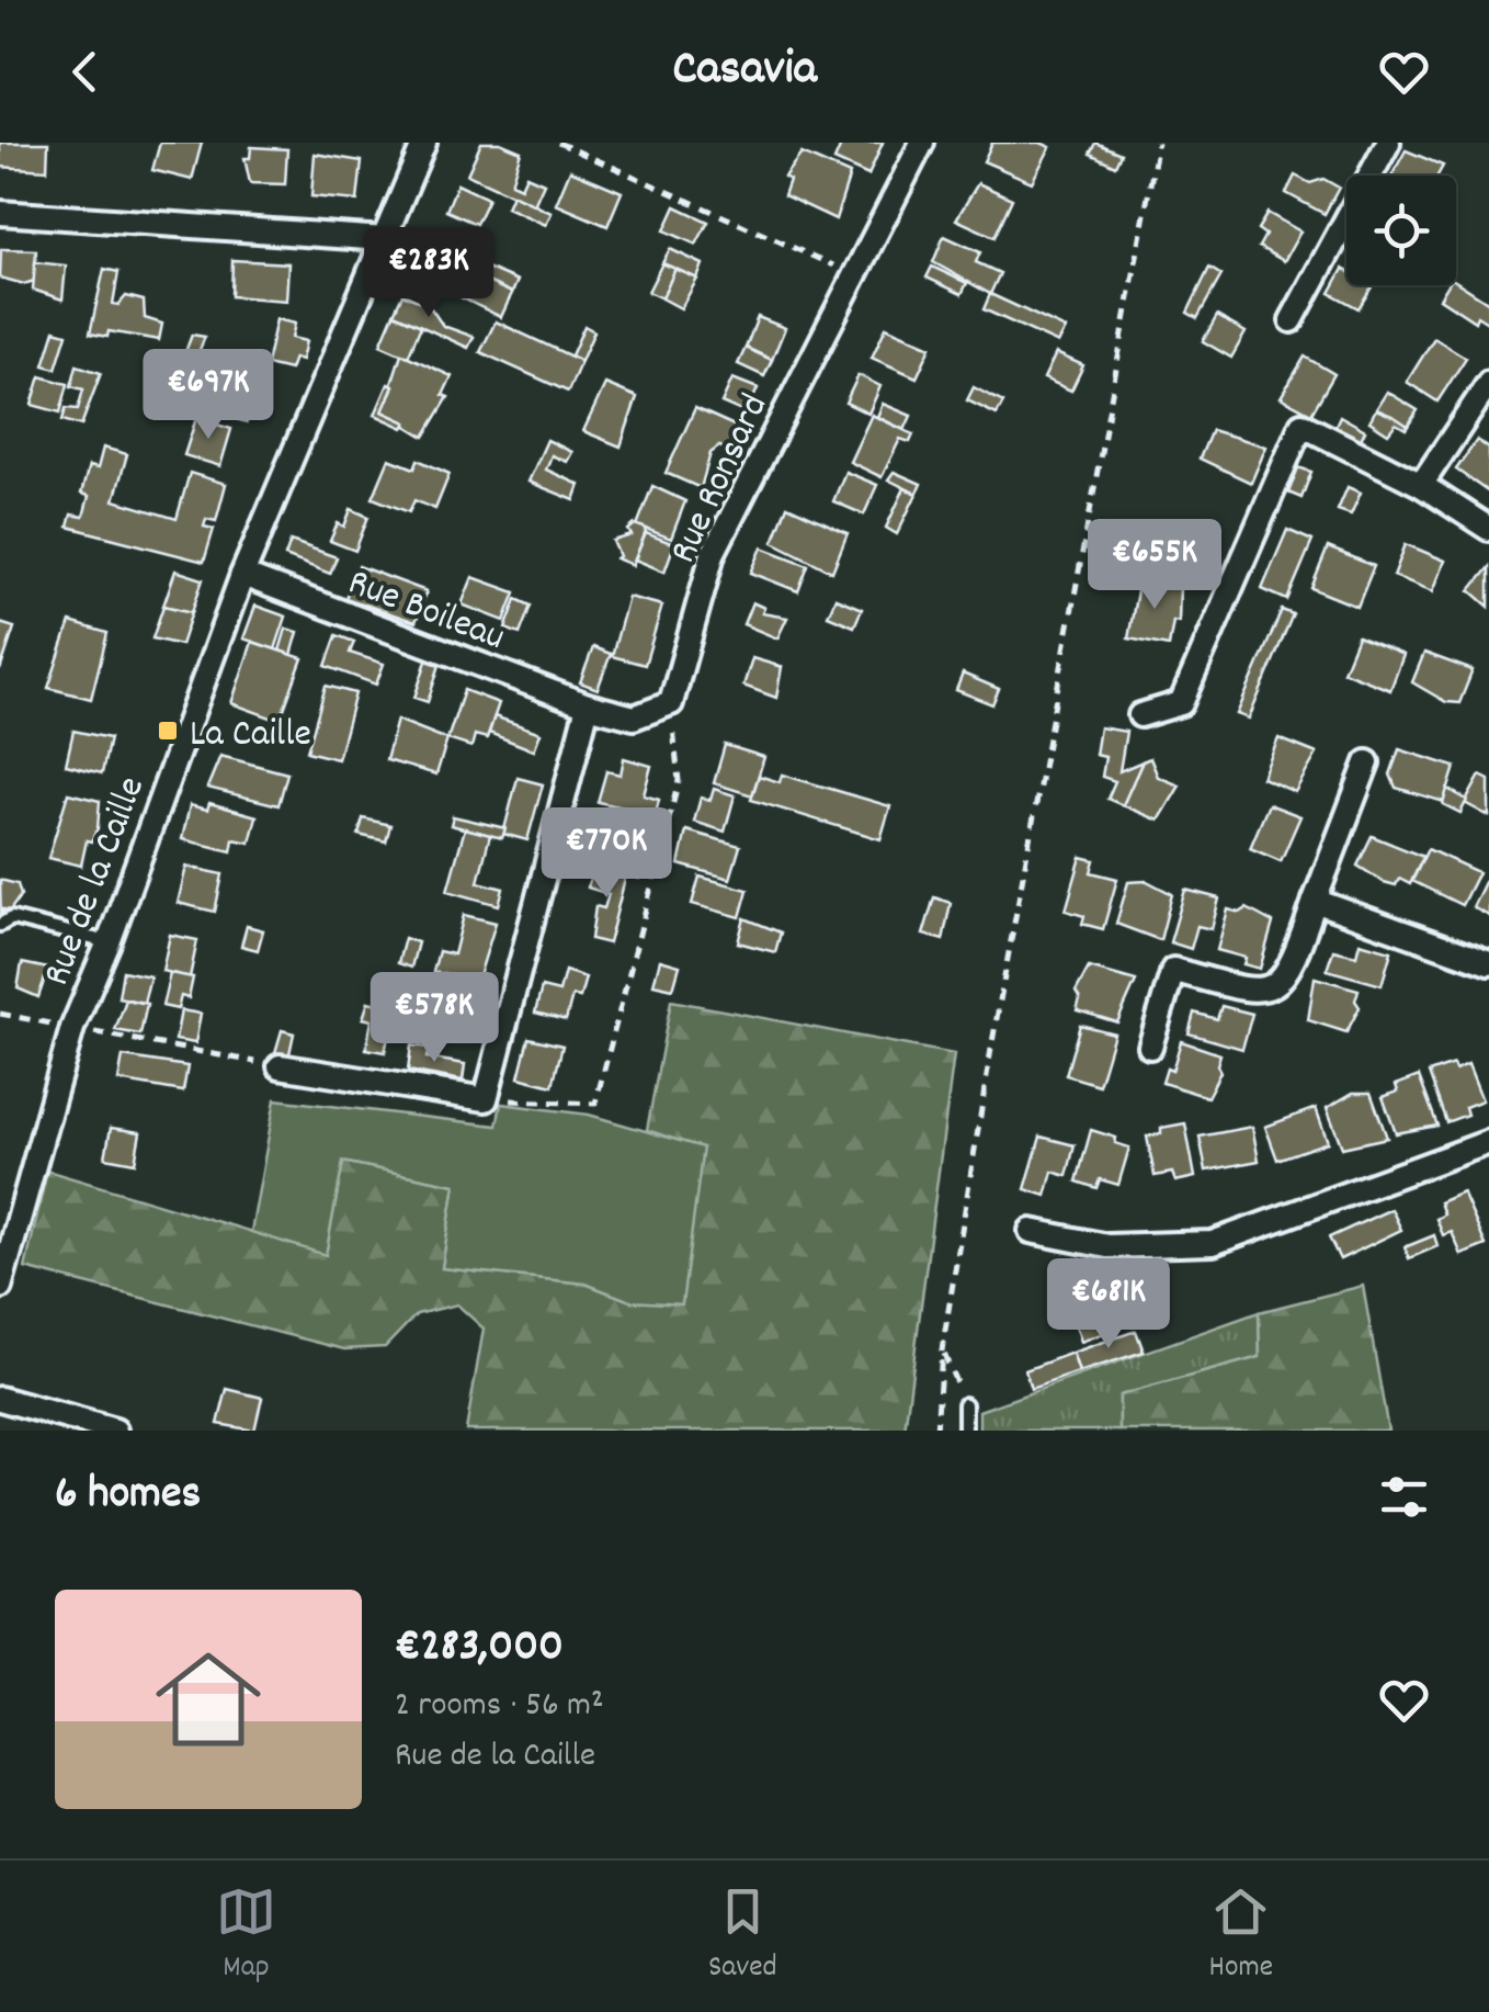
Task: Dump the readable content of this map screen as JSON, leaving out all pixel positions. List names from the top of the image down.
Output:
{
  "streets": {
    "street": ["Rue Ronsard", "Rue Boileau", "Rue de la Caille"]
  },
  "crossings": [
    ["Rue Boileau", "Rue de la Caille"]
  ],
  "places": {
    "transit": ["La Caille"]
  },
  "page": {
    "header": "Casavia",
    "price": [
      "€283K",
      "€697K",
      "€655K",
      "€770K",
      "€578K",
      "€681K"
    ],
    "heading": "6 homes",
    "list": [
      {
        "name": "€283,000",
        "note": "2 rooms · 56 m² · Rue de la Caille"
      }
    ],
    "tabs": ["Map", "Saved", "Home"]
  }
}
